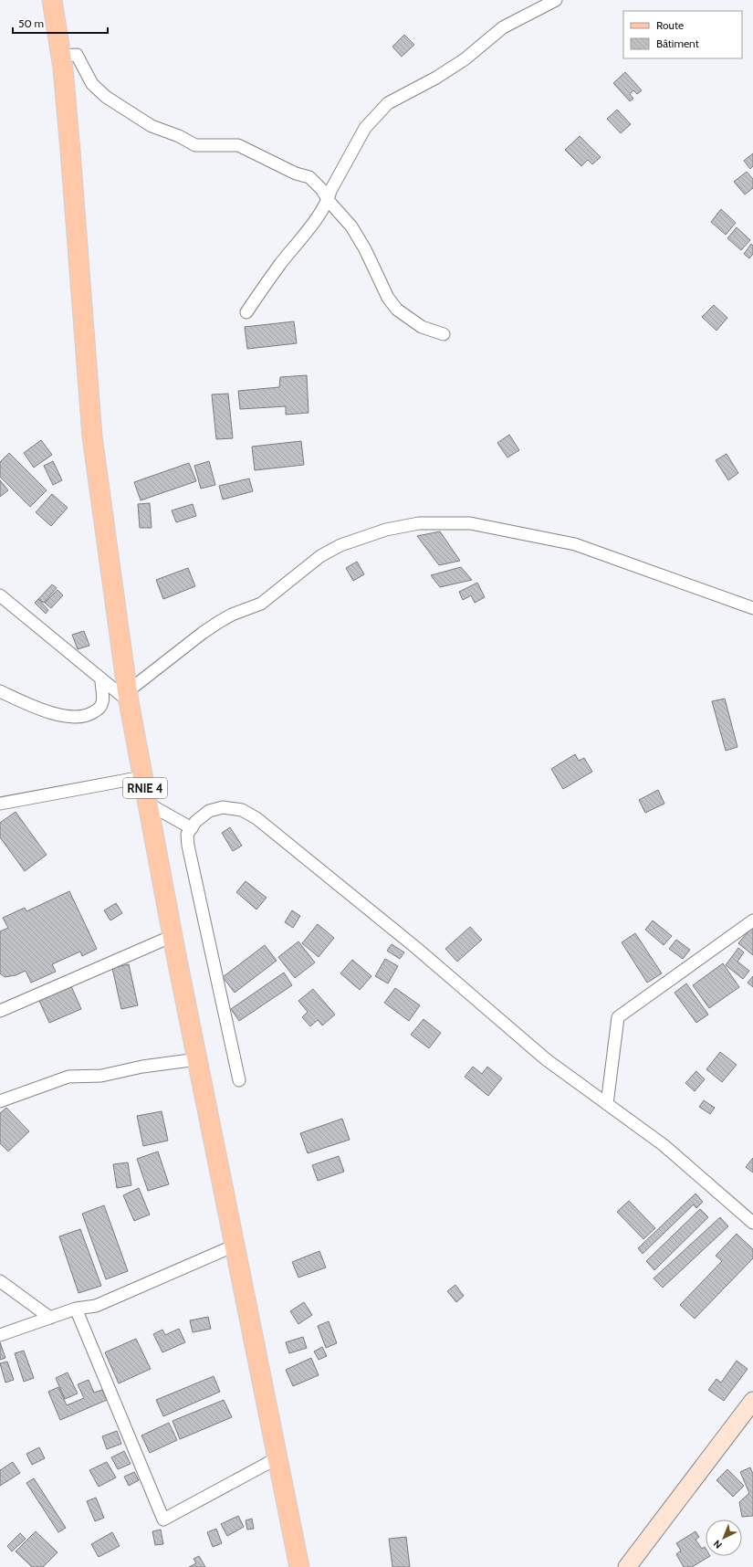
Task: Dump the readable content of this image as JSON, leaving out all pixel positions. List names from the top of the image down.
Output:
{
  "streets": {
    "main road": ["RNIE 4"]
  },
  "legend": ["Route", "Bâtiment"],
  "scale_bar": "50 m",
  "north": "bottom left"
}
